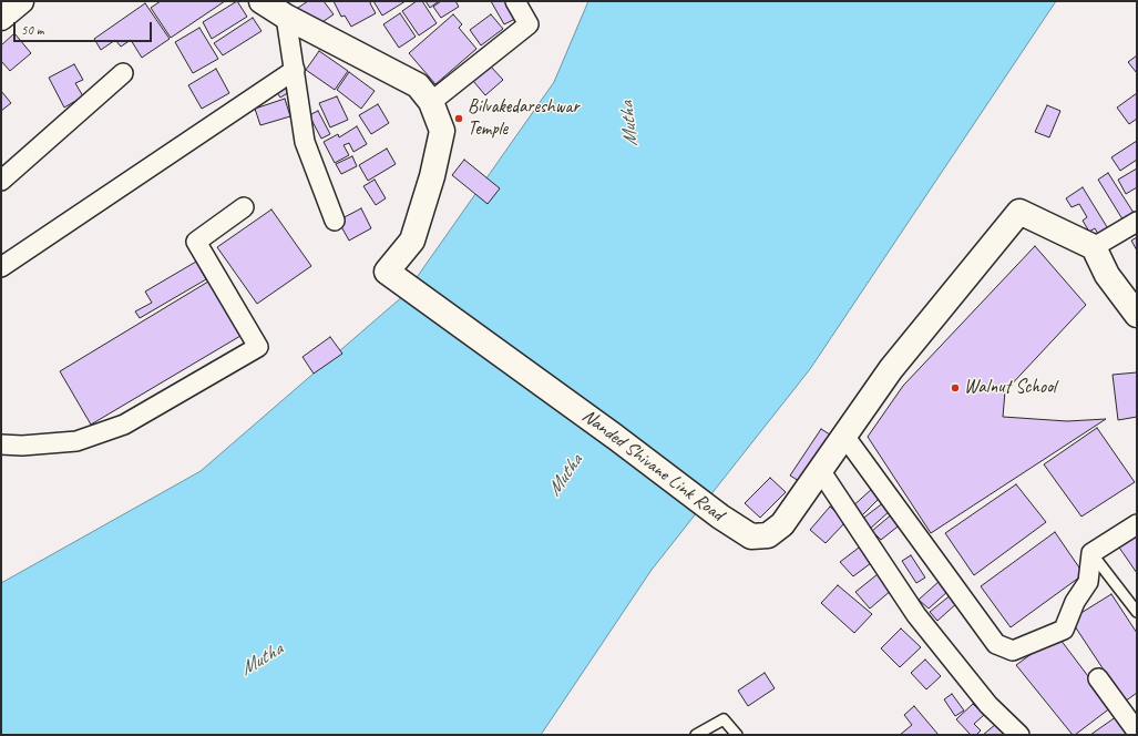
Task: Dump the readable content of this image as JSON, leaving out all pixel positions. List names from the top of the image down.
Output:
{
  "streets": {
    "street": ["Nanded Shivane Link Road"]
  },
  "water": ["Mutha"],
  "places": ["Bilvakedareshwar Temple", "Walnut School"],
  "scale_bar": "50 m"
}
